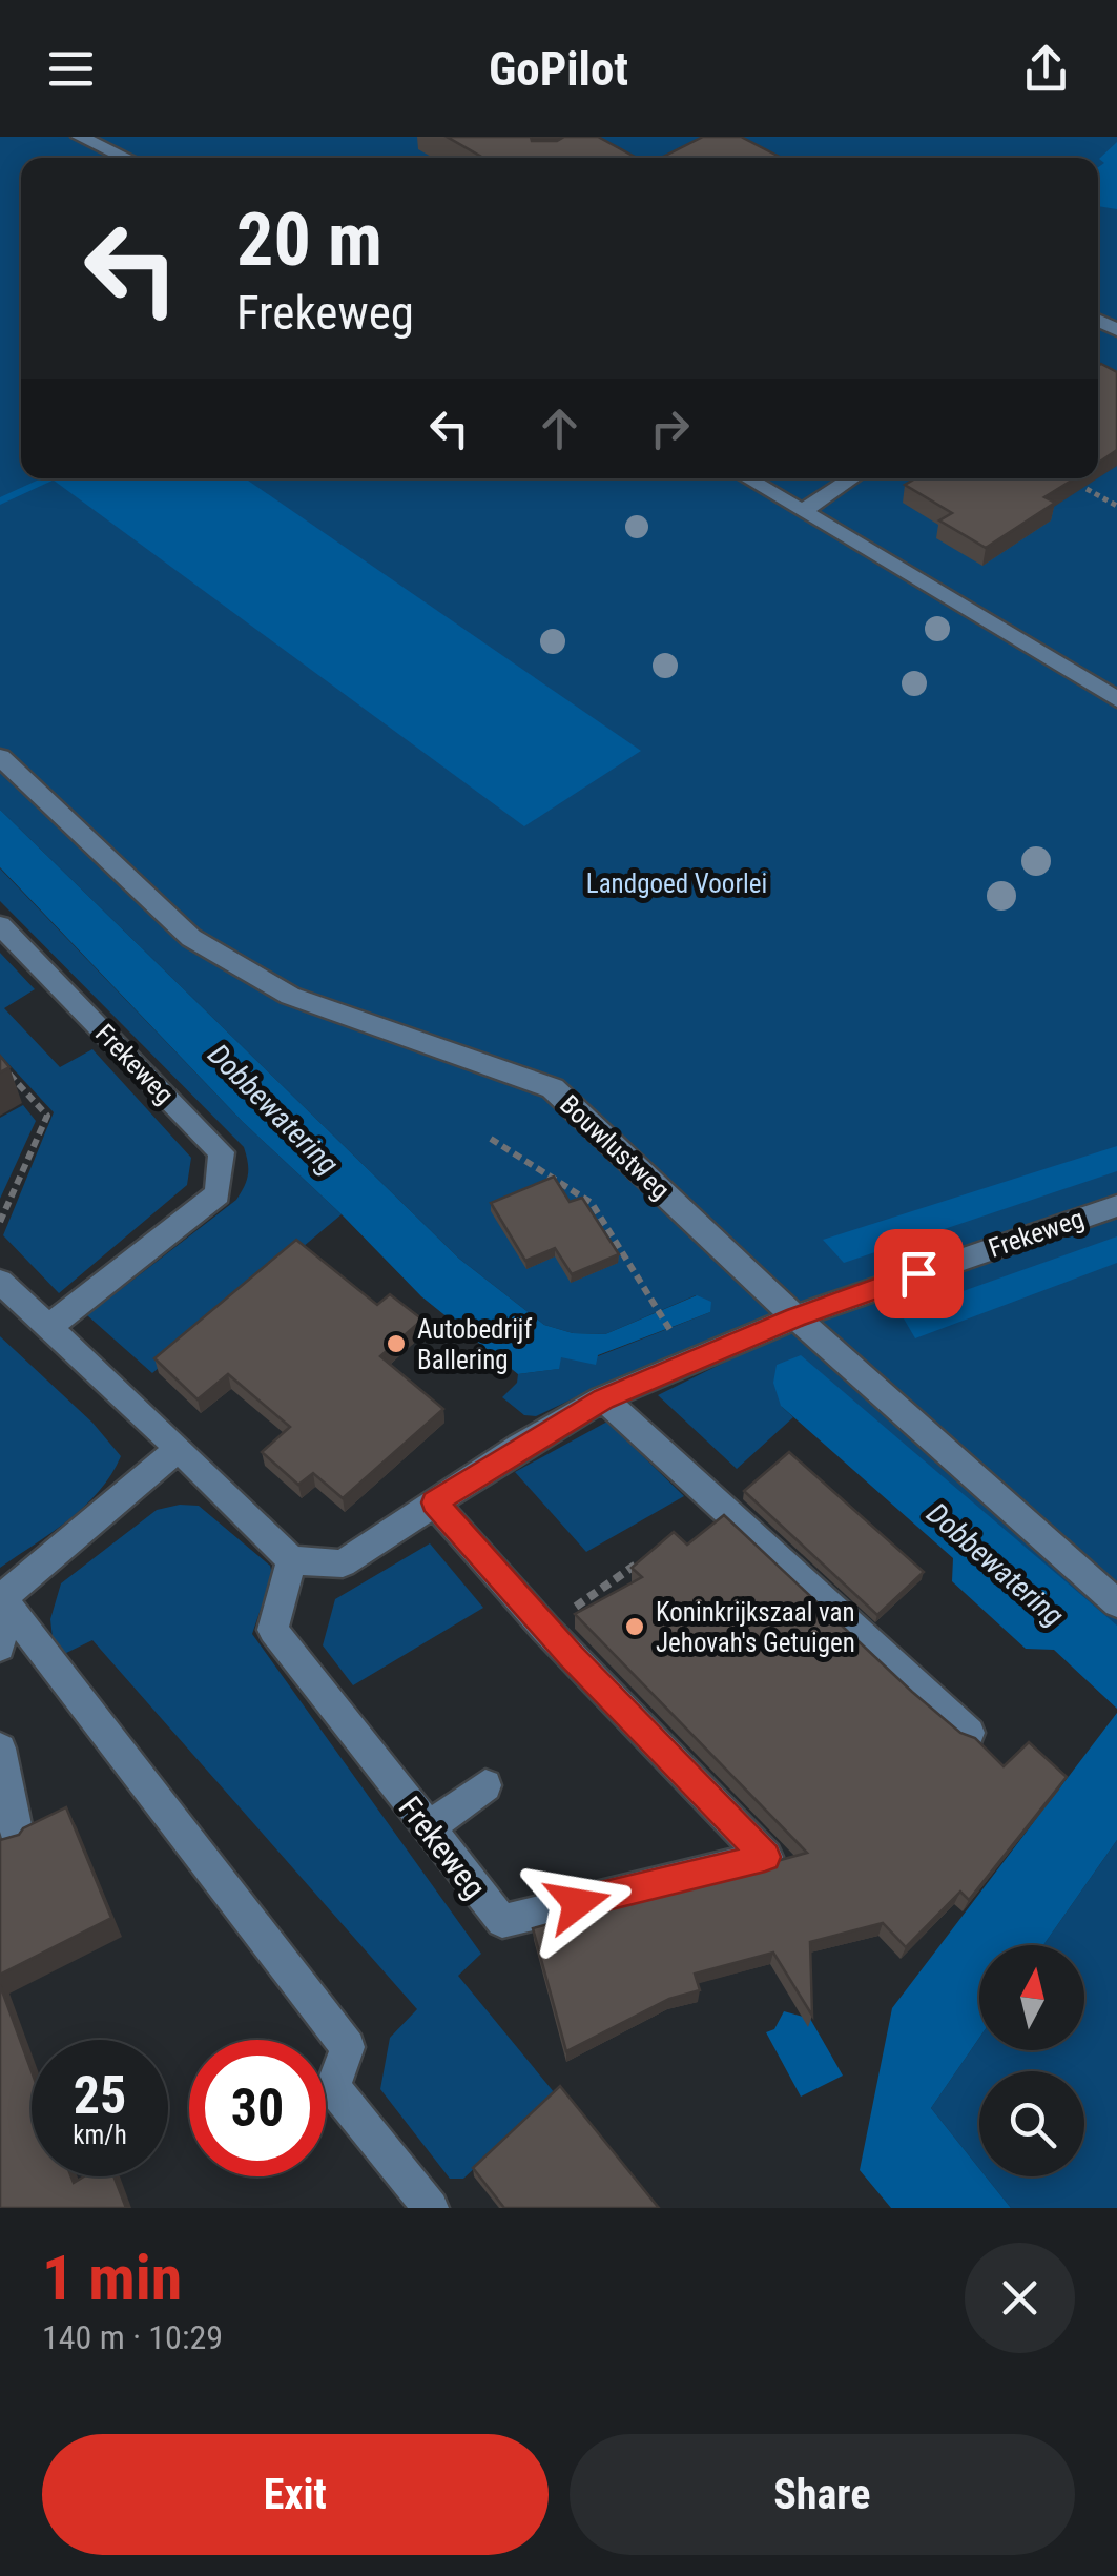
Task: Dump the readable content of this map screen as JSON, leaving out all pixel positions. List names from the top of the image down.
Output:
{
  "streets": {
    "street": ["Frekeweg", "Bouwlustweg"]
  },
  "crossings": [
    ["Frekeweg", "Bouwlustweg"]
  ],
  "water": ["Dobbewatering"],
  "parks": ["Landgoed Voorlei"],
  "places": ["Autobedrijf Ballering", "Koninkrijkszaal van Jehovah's Getuigen"],
  "north": "top",
  "page": {
    "header": "GoPilot",
    "turn": ["20 m", "Frekeweg"],
    "speed": "25 km/h",
    "limit": "30",
    "heading": ["1 min", "140 m · 10:29"],
    "buttons": ["Exit", "Share"]
  }
}
